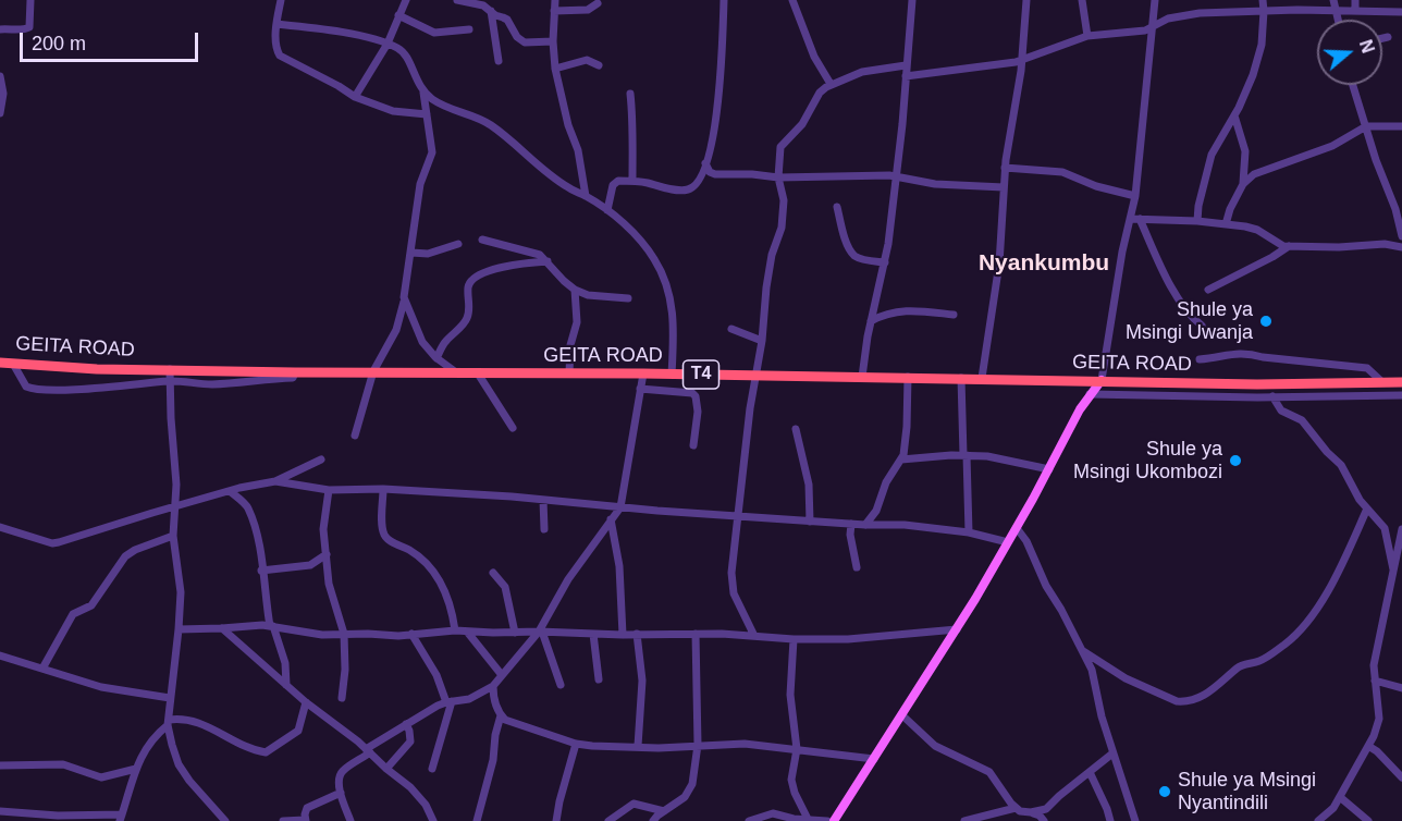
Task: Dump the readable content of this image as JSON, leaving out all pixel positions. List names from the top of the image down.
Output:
{
  "streets": {
    "highway": ["GEITA ROAD", "T4"]
  },
  "districts": ["Nyankumbu"],
  "places": ["Shule ya Msingi Uwanja", "Shule ya Msingi Ukombozi", "Shule ya Msingi Nyantindili"],
  "scale_bar": "200 m",
  "north": "right"
}
